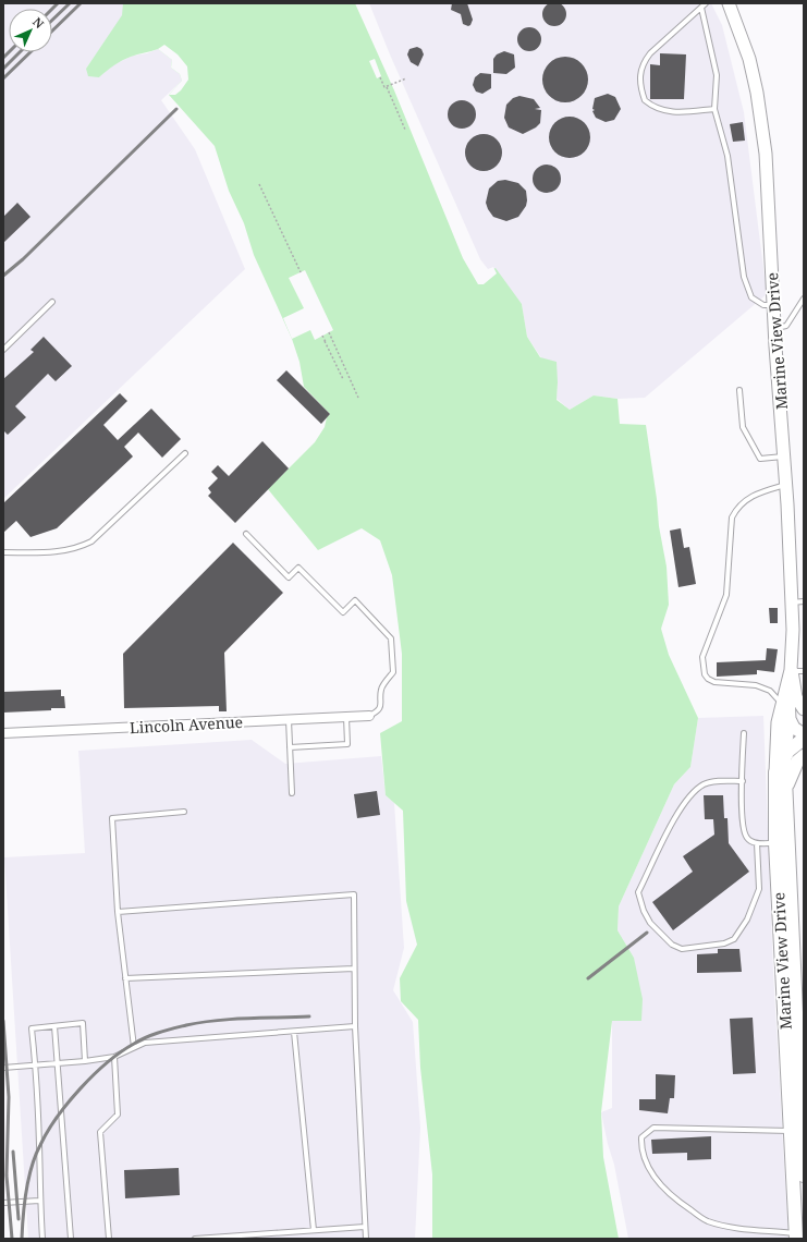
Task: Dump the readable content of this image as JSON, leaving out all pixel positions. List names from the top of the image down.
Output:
{
  "streets": {
    "main road": ["Marine View Drive"],
    "street": ["Lincoln Avenue"]
  },
  "north": "top right"
}
